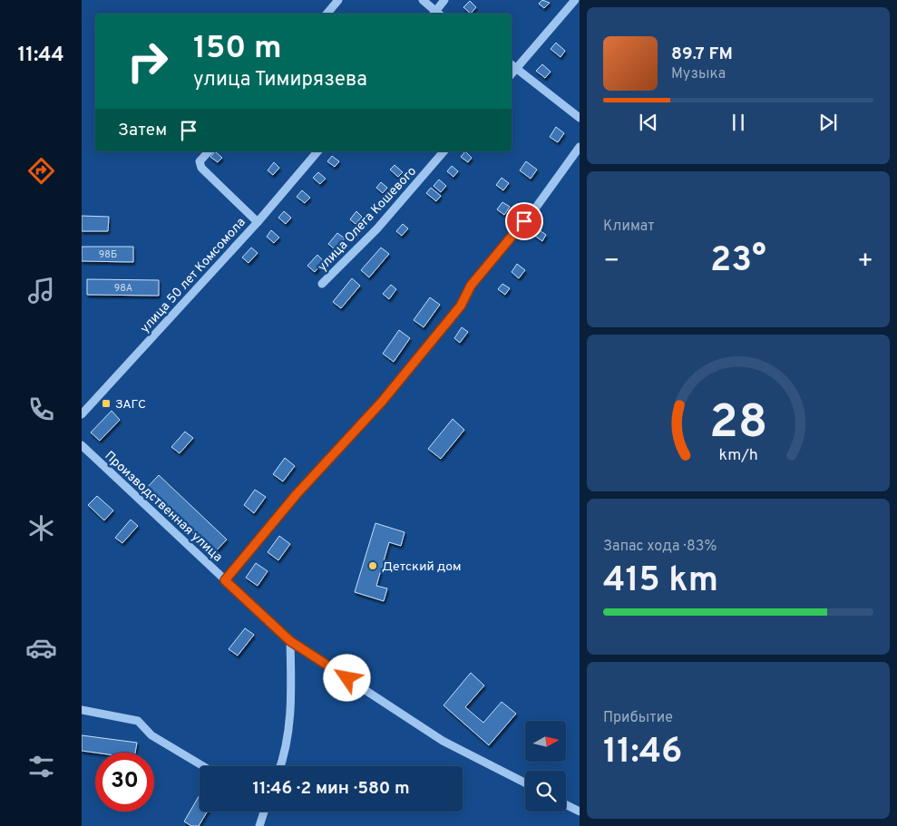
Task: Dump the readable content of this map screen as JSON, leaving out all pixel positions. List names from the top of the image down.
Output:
{
  "streets": {
    "street": ["улица Олега Кошевого", "улица 50 лет Комсомола", "Производственная улица"]
  },
  "places": {
    "transit": ["ЗАГС"],
    "other": ["Детский дом"]
  },
  "house_numbers": ["98Б", "98А"],
  "north": "right",
  "page": {
    "tabs": "11:44",
    "turn": ["150 m", "улица Тимирязева"],
    "song": ["89.7 FM", "Музыка"],
    "then": "Затем",
    "tile": [
      "Климат",
      ["Запас хода · 83%", "415 km"],
      ["Прибытие", "11:46"]
    ],
    "heat": ["−", "23°", "+"],
    "limit": "30",
    "trip": "11:46 · 2 мин · 580 m",
    "gauge": ["28", "km/h"]
  }
}
